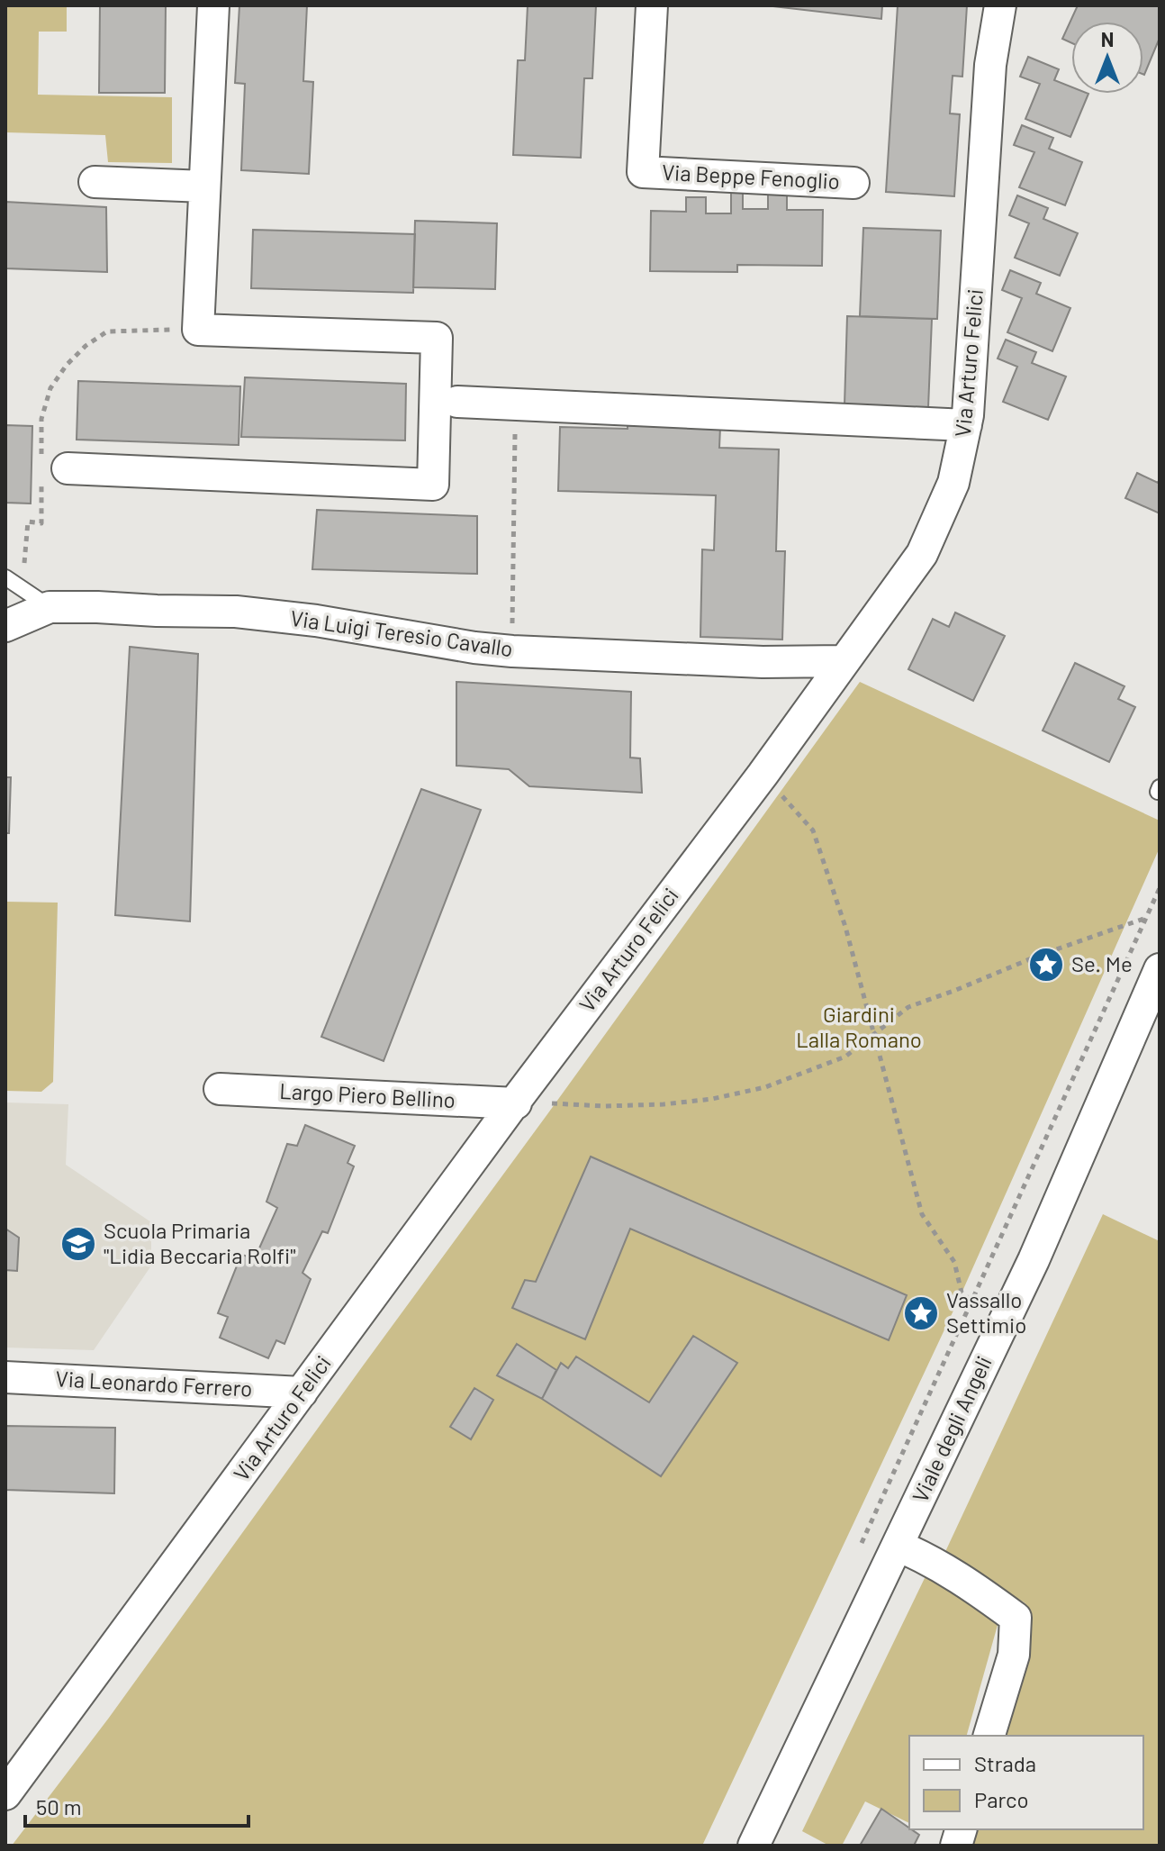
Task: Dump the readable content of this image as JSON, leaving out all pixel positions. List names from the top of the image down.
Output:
{
  "streets": {
    "street": [
      "Via Beppe Fenoglio",
      "Via Arturo Felici",
      "Via Luigi Teresio Cavallo",
      "Largo Piero Bellino",
      "Via Leonardo Ferrero",
      "Viale degli Angeli"
    ]
  },
  "crossings": [
    ["Via Arturo Felici", "Via Luigi Teresio Cavallo"],
    ["Via Arturo Felici", "Largo Piero Bellino"],
    ["Via Arturo Felici", "Via Leonardo Ferrero"]
  ],
  "parks": ["Giardini Lalla Romano"],
  "places": {
    "place": ["Se. Me", "Vassallo Settimio"],
    "school or university": ["Scuola Primaria \"Lidia Beccaria Rolfi\""]
  },
  "legend": ["Strada", "Parco"],
  "scale_bar": "50 m",
  "north": "top"
}
